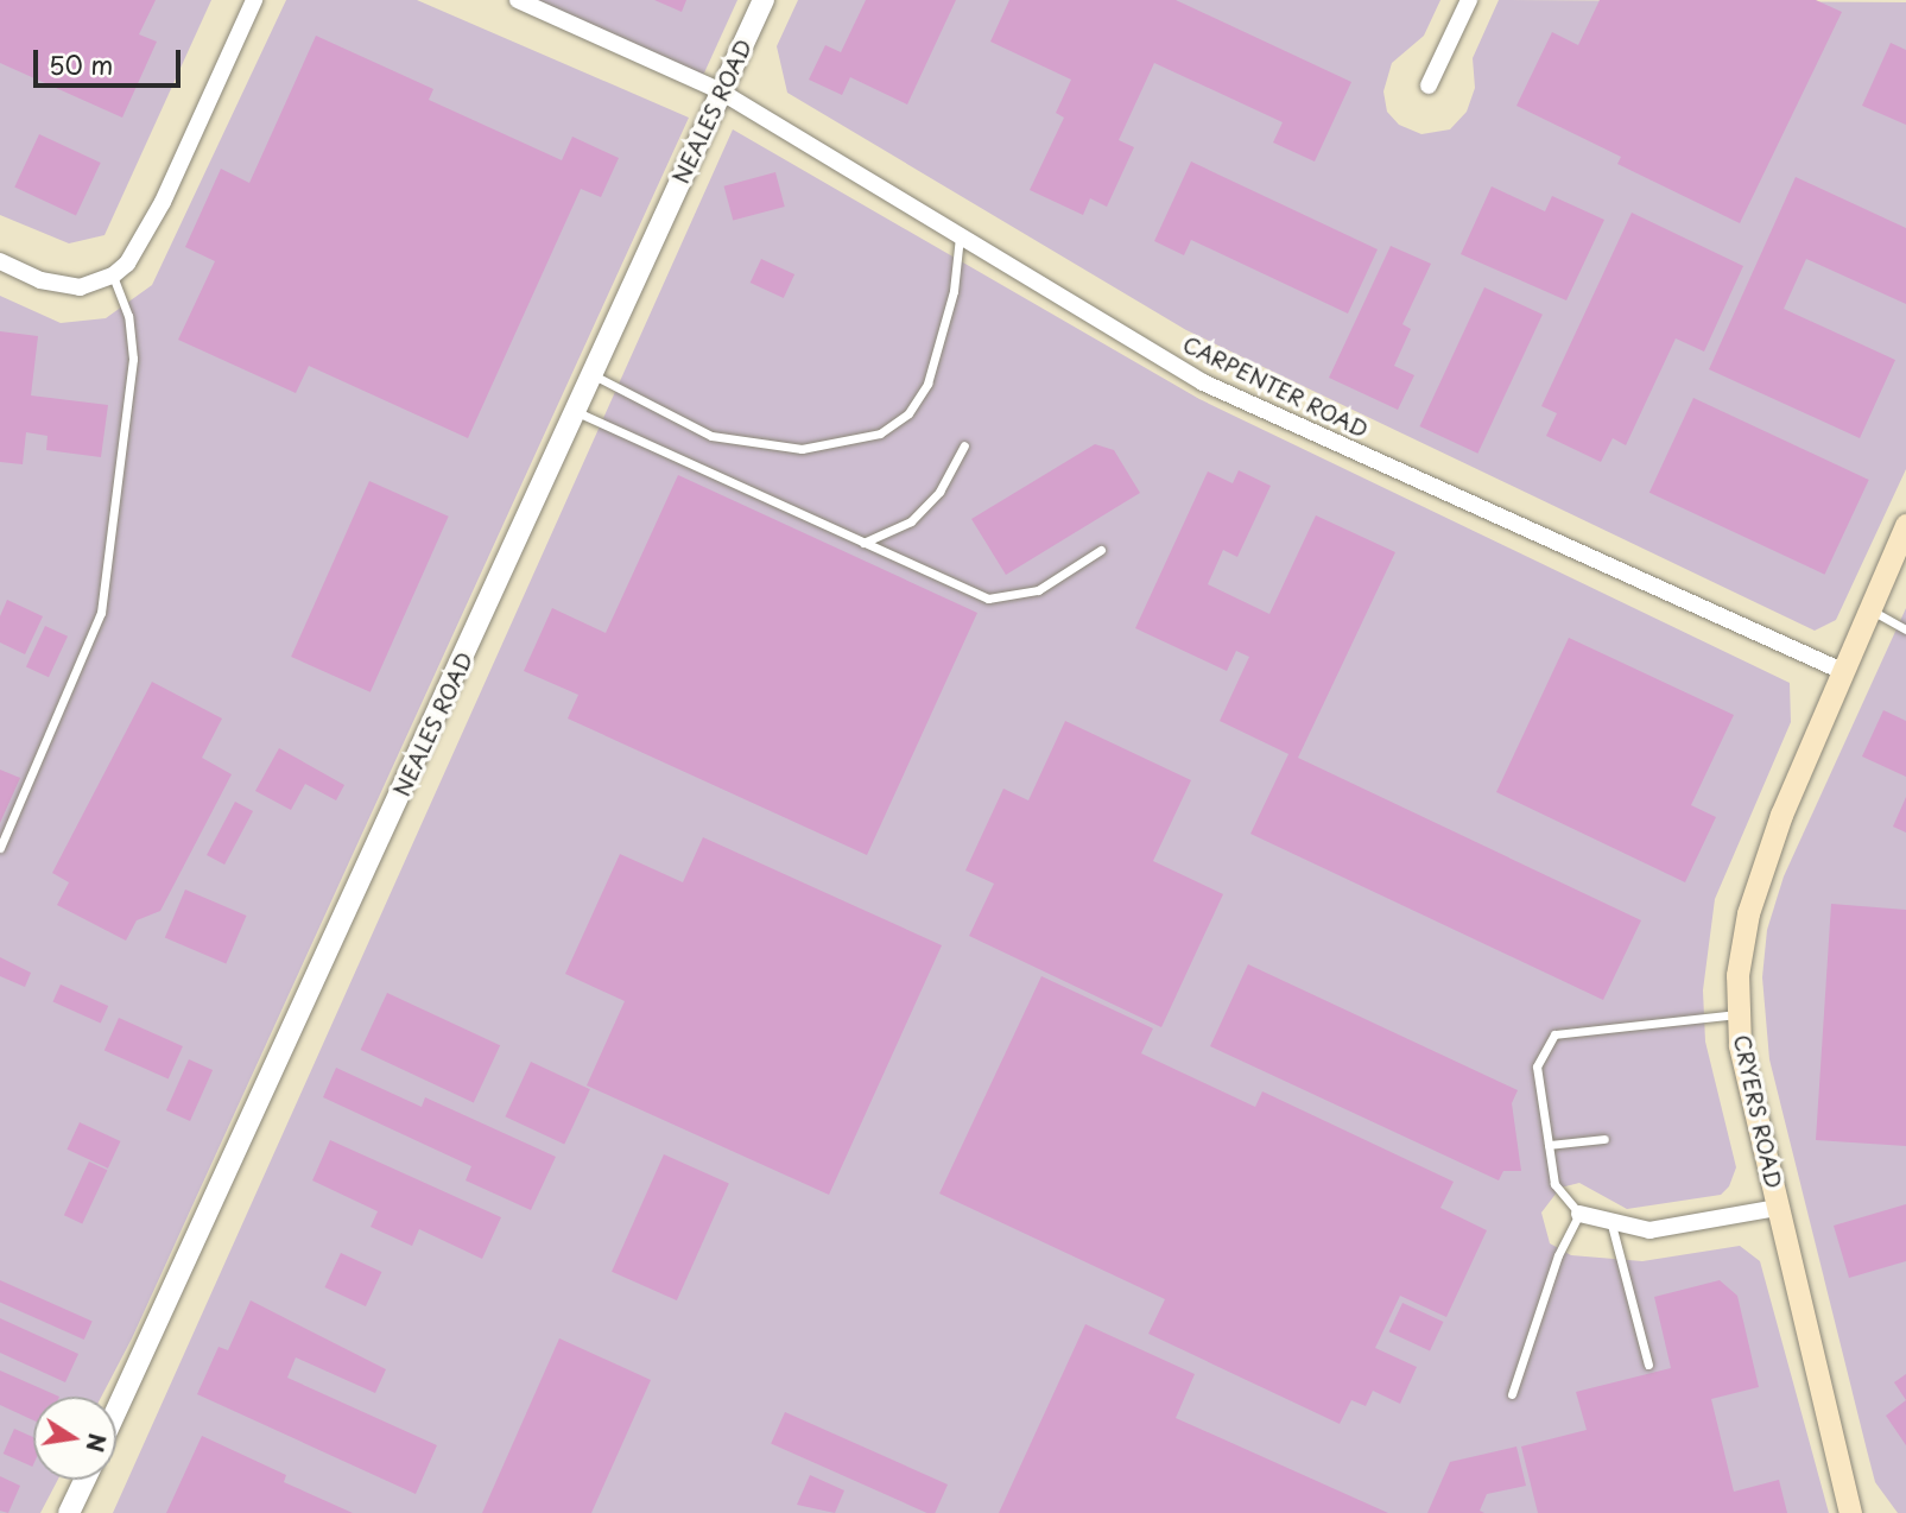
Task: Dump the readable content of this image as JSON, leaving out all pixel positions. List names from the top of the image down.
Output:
{
  "streets": {
    "main road": ["CRYERS ROAD"],
    "street": ["NEALES ROAD", "CARPENTER ROAD"]
  },
  "crossings": [
    ["NEALES ROAD", "CARPENTER ROAD"],
    ["CARPENTER ROAD", "CRYERS ROAD"]
  ],
  "scale_bar": "50 m",
  "north": "right"
}
